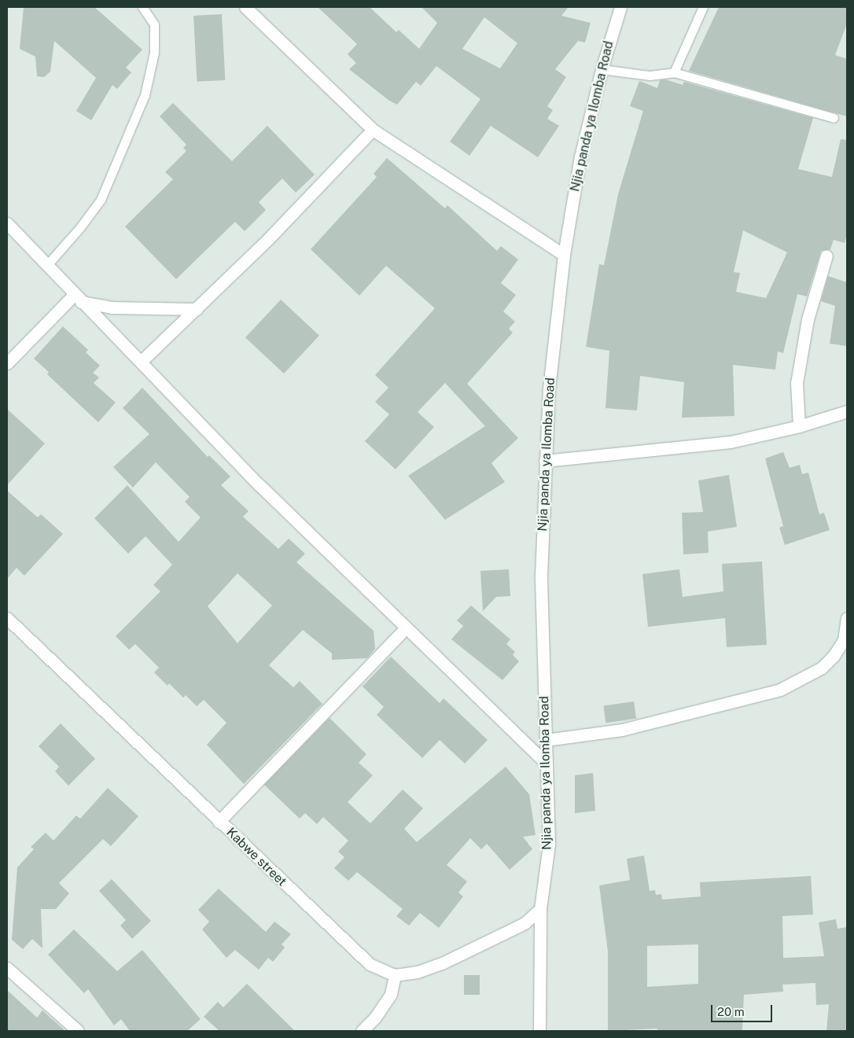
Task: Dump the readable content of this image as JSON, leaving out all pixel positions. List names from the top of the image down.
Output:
{
  "streets": {
    "street": ["Njia panda ya Ilomba Road", "Kabwe street"]
  },
  "scale_bar": "20 m"
}
